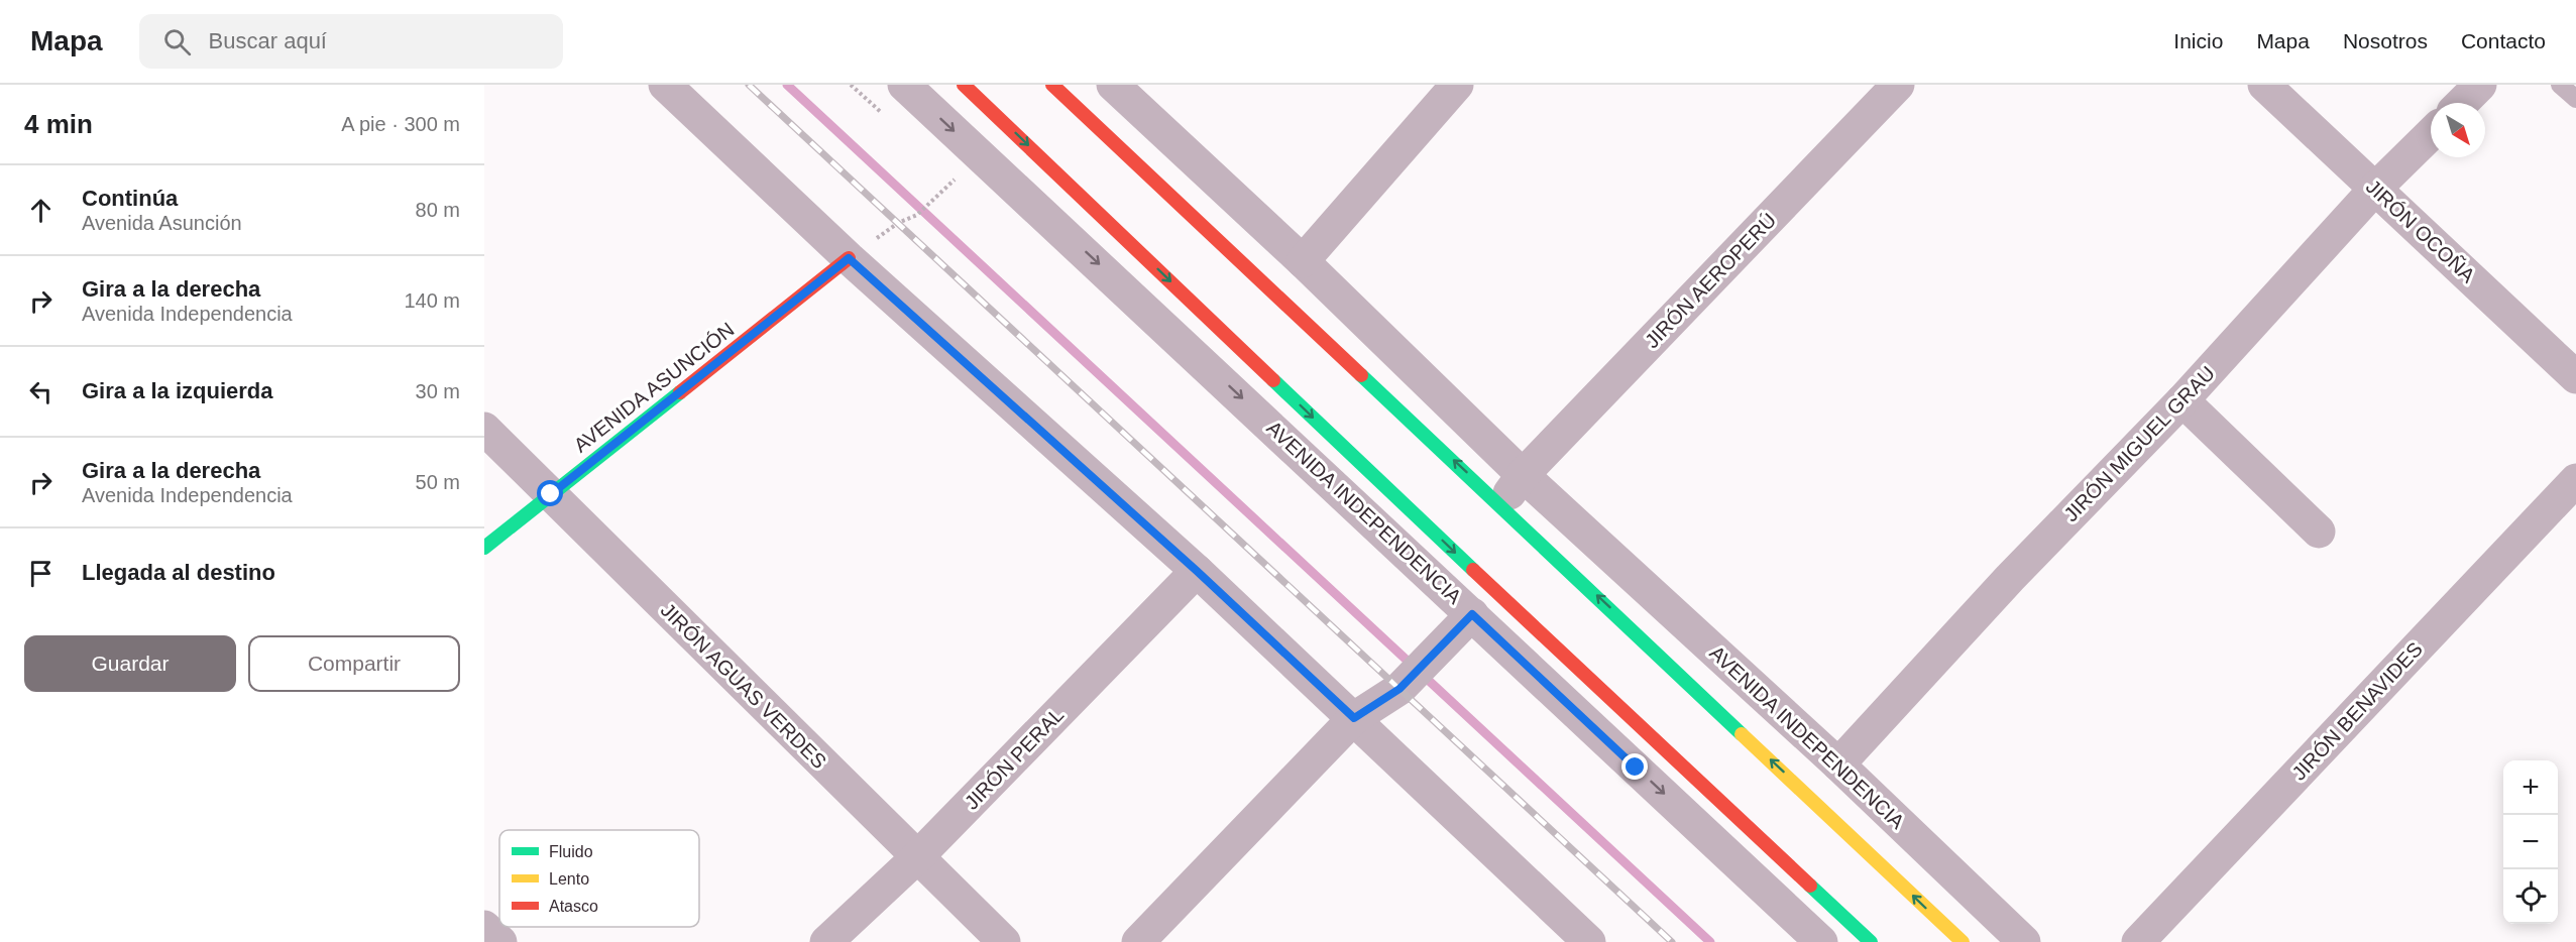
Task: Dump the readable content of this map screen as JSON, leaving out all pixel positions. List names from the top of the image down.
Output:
{
  "streets": {
    "main road": ["AVENIDA ASUNCIÓN", "AVENIDA INDEPENDENCIA"],
    "street": [
      "JIRÓN OCOÑA",
      "JIRÓN AEROPERÚ",
      "JIRÓN MIGUEL GRAU",
      "JIRÓN AGUAS VERDES",
      "JIRÓN BENAVIDES",
      "JIRÓN PERAL"
    ]
  },
  "crossings": [
    ["JIRÓN OCOÑA", "JIRÓN MIGUEL GRAU"],
    ["JIRÓN AEROPERÚ", "AVENIDA INDEPENDENCIA"],
    ["AVENIDA ASUNCIÓN", "JIRÓN AGUAS VERDES"],
    ["JIRÓN MIGUEL GRAU", "AVENIDA INDEPENDENCIA"],
    ["JIRÓN AGUAS VERDES", "JIRÓN PERAL"]
  ],
  "legend": ["Fluido", "Lento", "Atasco"],
  "north": "bottom right",
  "page": {
    "header": "Mapa",
    "search": "Buscar aquí",
    "nav": [
      "Inicio",
      "Mapa",
      "Nosotros",
      "Contacto"
    ],
    "heading": ["4 min", "A pie · 300 m"],
    "list": [
      ["Continúa", "Avenida Asunción", "80 m"],
      ["Gira a la derecha", "Avenida Independencia", "140 m"],
      ["Gira a la izquierda", "30 m"],
      ["Gira a la derecha", "Avenida Independencia", "50 m"],
      "Llegada al destino"
    ],
    "buttons": ["Guardar", "Compartir"],
    "map_buttons": ["+", "−"]
  }
}
